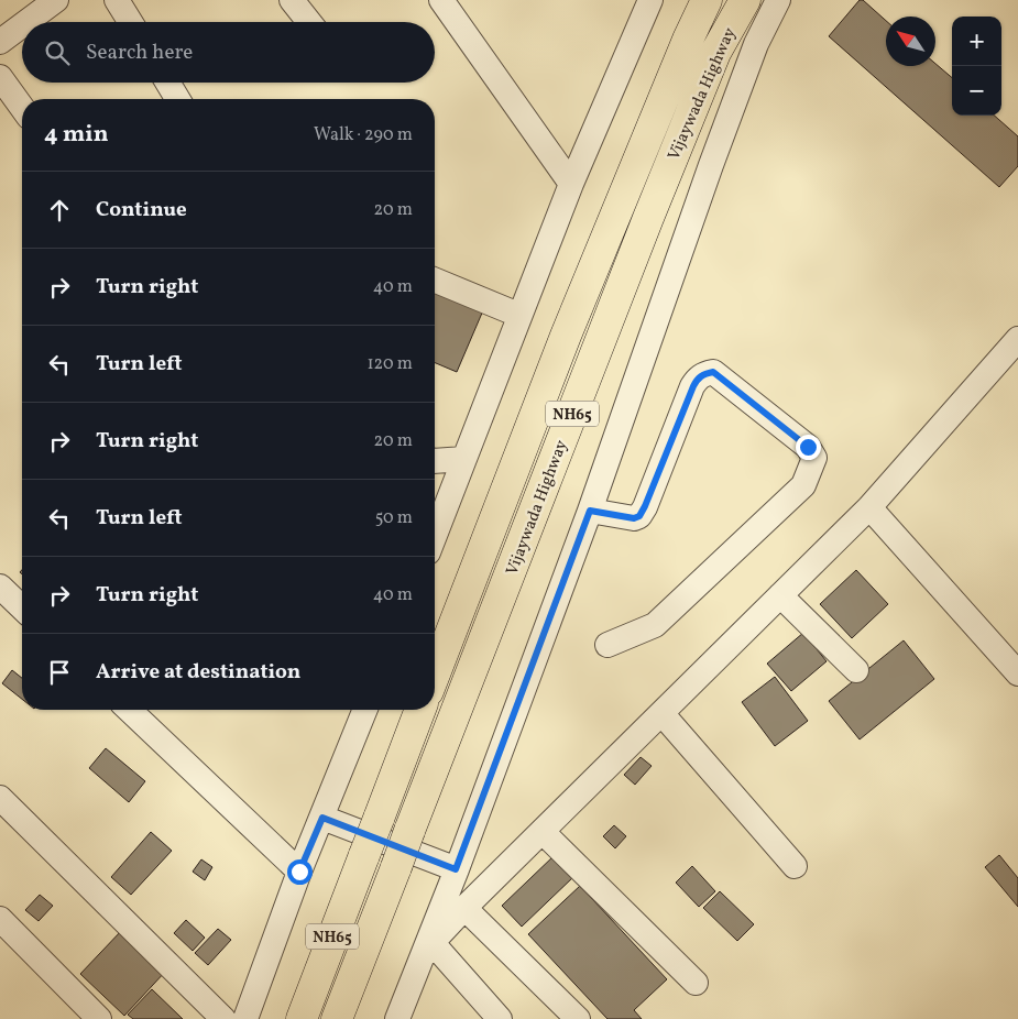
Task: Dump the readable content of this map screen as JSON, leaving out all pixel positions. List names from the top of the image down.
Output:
{
  "streets": {
    "highway": ["Vijaywada Highway", "NH65"]
  },
  "north": "top left",
  "page": {
    "map_buttons": ["+", "−"],
    "search": "Search here",
    "heading": ["4 min", "Walk · 290 m"],
    "list": [
      ["Continue", "20 m"],
      ["Turn right", "40 m"],
      ["Turn left", "120 m"],
      ["Turn right", "20 m"],
      ["Turn left", "50 m"],
      ["Turn right", "40 m"],
      "Arrive at destination"
    ]
  }
}
